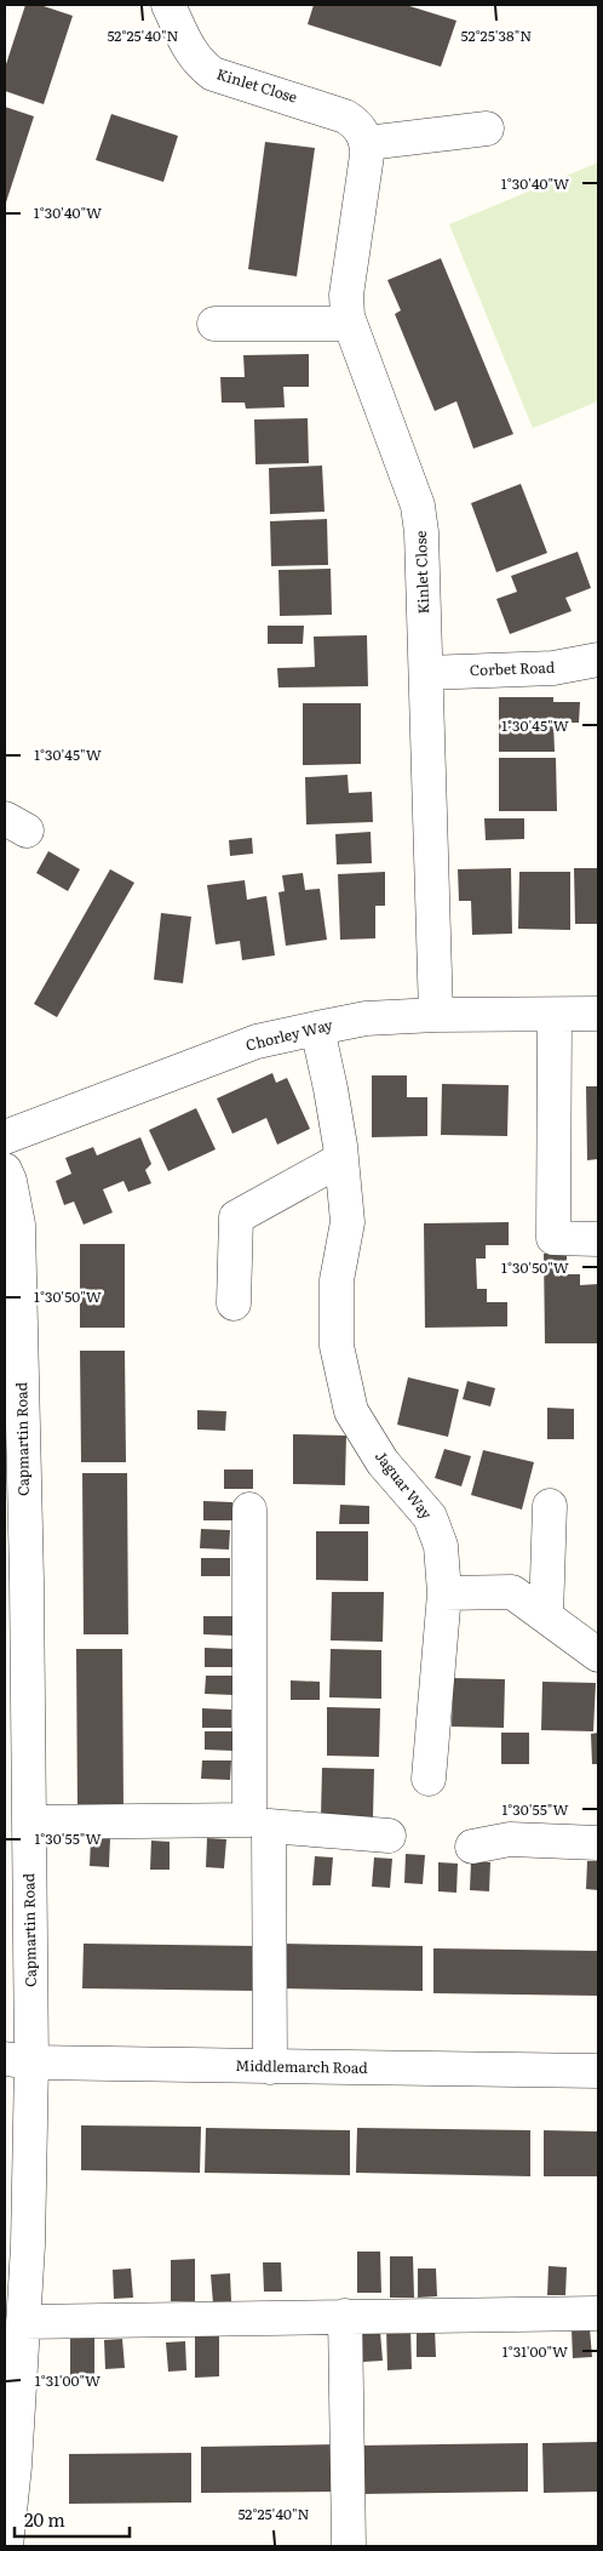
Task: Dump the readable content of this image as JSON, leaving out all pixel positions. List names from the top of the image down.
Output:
{
  "streets": {
    "street": [
      "Kinlet Close",
      "Corbet Road",
      "Chorley Way",
      "Capmartin Road",
      "Jaguar Way",
      "Middlemarch Road"
    ]
  },
  "crossings": [
    ["Kinlet Close", "Corbet Road"],
    ["Kinlet Close", "Chorley Way"],
    ["Chorley Way", "Jaguar Way"],
    ["Capmartin Road", "Middlemarch Road"]
  ],
  "scale_bar": "20 m",
  "coordinates": [
    "52°25'40\"N",
    "52°25'38\"N",
    "1°30'40\"W",
    "1°30'45\"W",
    "1°30'50\"W",
    "1°30'55\"W",
    "1°31'00\"W"
  ]
}
